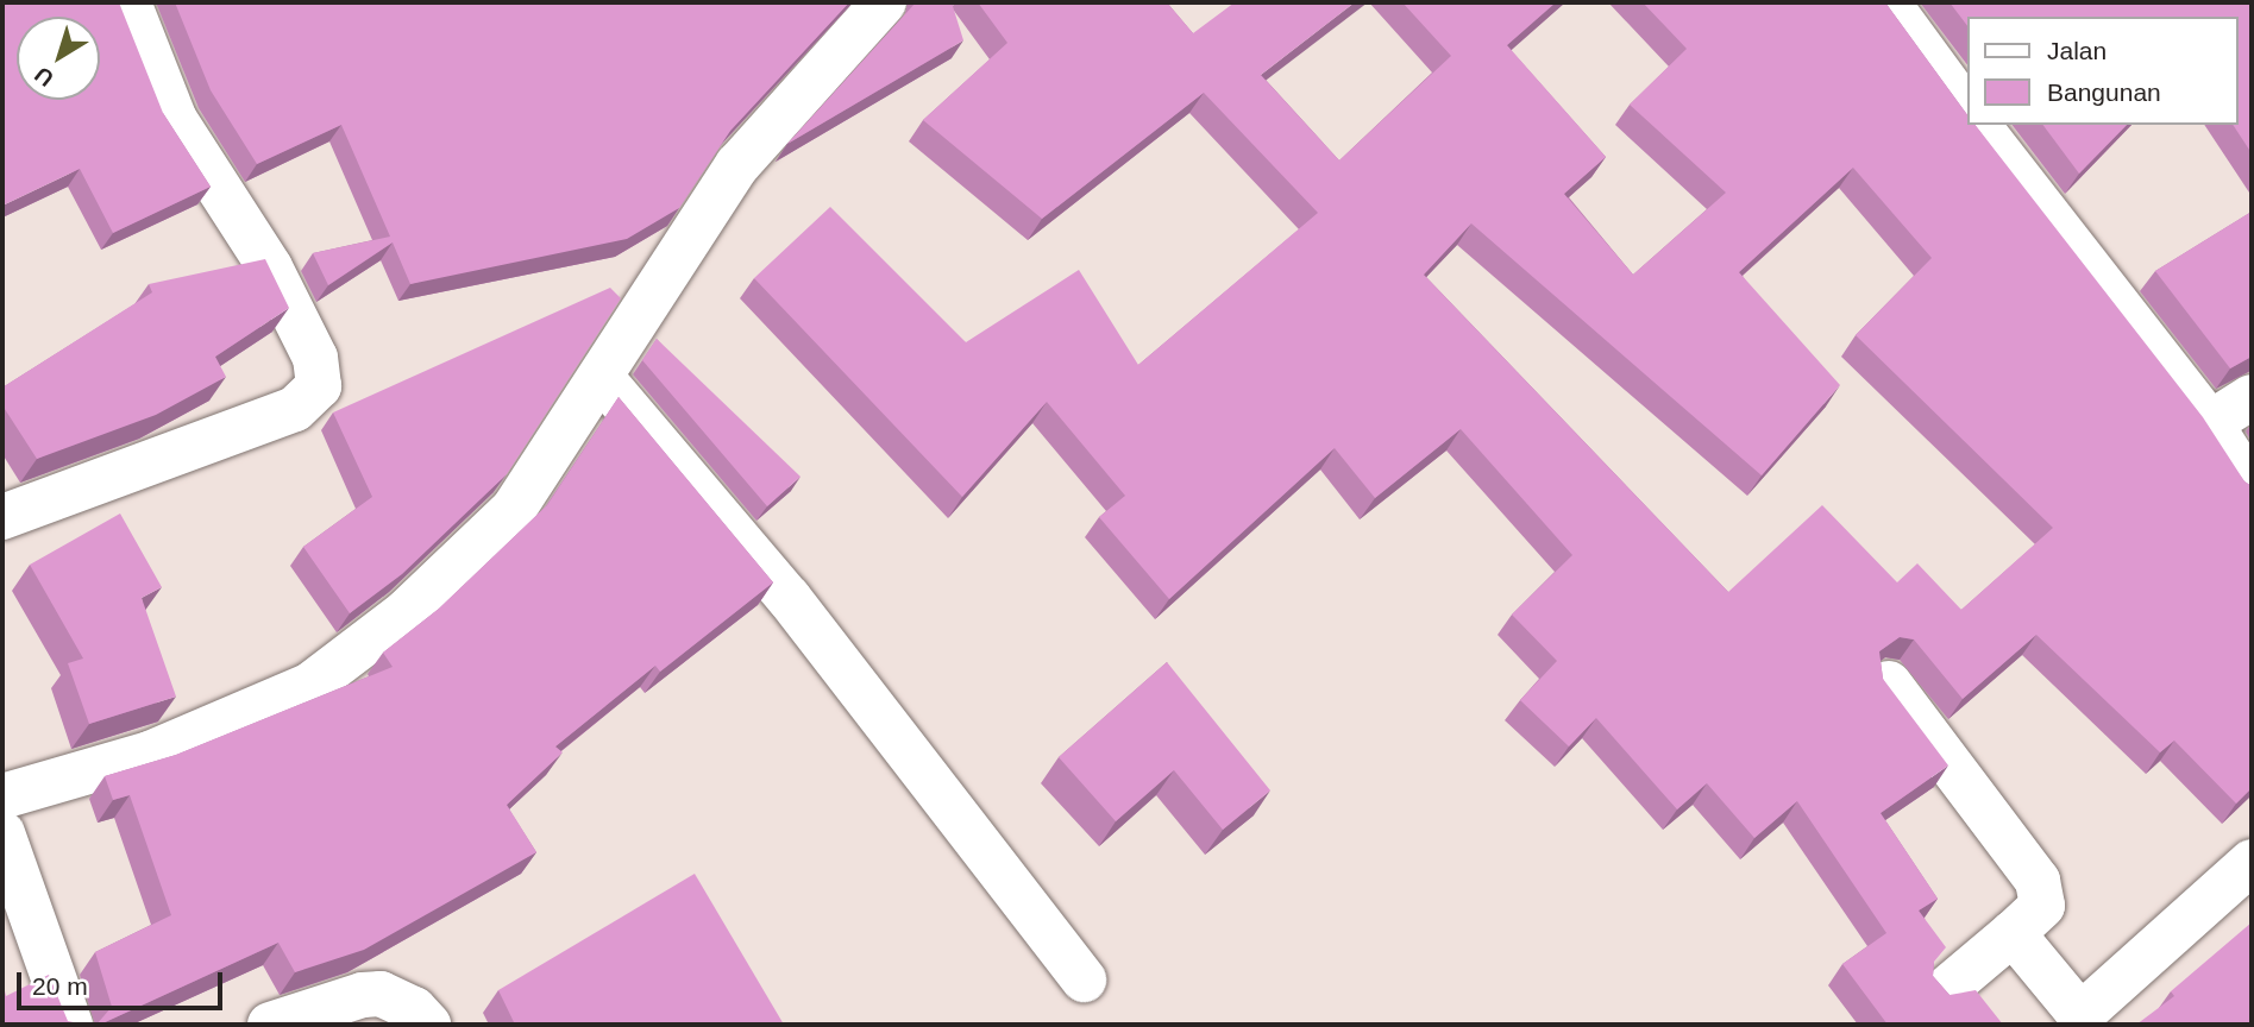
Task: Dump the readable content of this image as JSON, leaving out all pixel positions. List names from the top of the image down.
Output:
{
  "legend": ["Jalan", "Bangunan"],
  "scale_bar": "20 m",
  "north": "bottom left"
}
